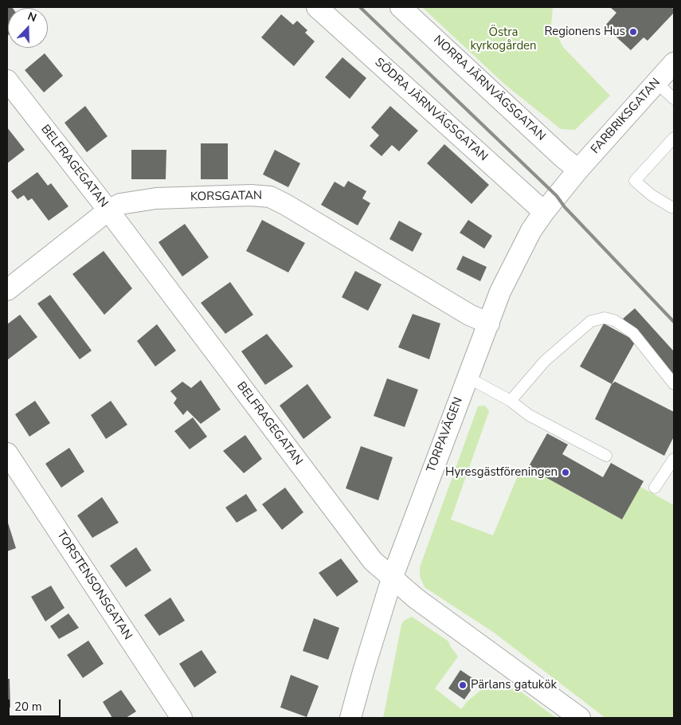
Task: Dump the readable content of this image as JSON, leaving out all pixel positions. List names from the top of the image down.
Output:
{
  "streets": {
    "street": [
      "NORRA JÄRNVÄGSGATAN",
      "SÖDRA JÄRNVÄGSGATAN",
      "FARBRIKSGATAN",
      "BELFRAGEGATAN",
      "KORSGATAN",
      "TORPAVÄGEN",
      "TORSTENSONSGATAN"
    ]
  },
  "crossings": [
    ["NORRA JÄRNVÄGSGATAN", "FARBRIKSGATAN"],
    ["NORRA JÄRNVÄGSGATAN", "TORPAVÄGEN"],
    ["SÖDRA JÄRNVÄGSGATAN", "TORPAVÄGEN"],
    ["FARBRIKSGATAN", "TORPAVÄGEN"],
    ["BELFRAGEGATAN", "KORSGATAN"],
    ["BELFRAGEGATAN", "TORPAVÄGEN"],
    ["KORSGATAN", "TORPAVÄGEN"]
  ],
  "parks": ["Östra kyrkogården"],
  "places": ["Regionens Hus", "Hyresgästföreningen", "Pärlans gatukök"],
  "scale_bar": "20 m",
  "north": "top"
}
